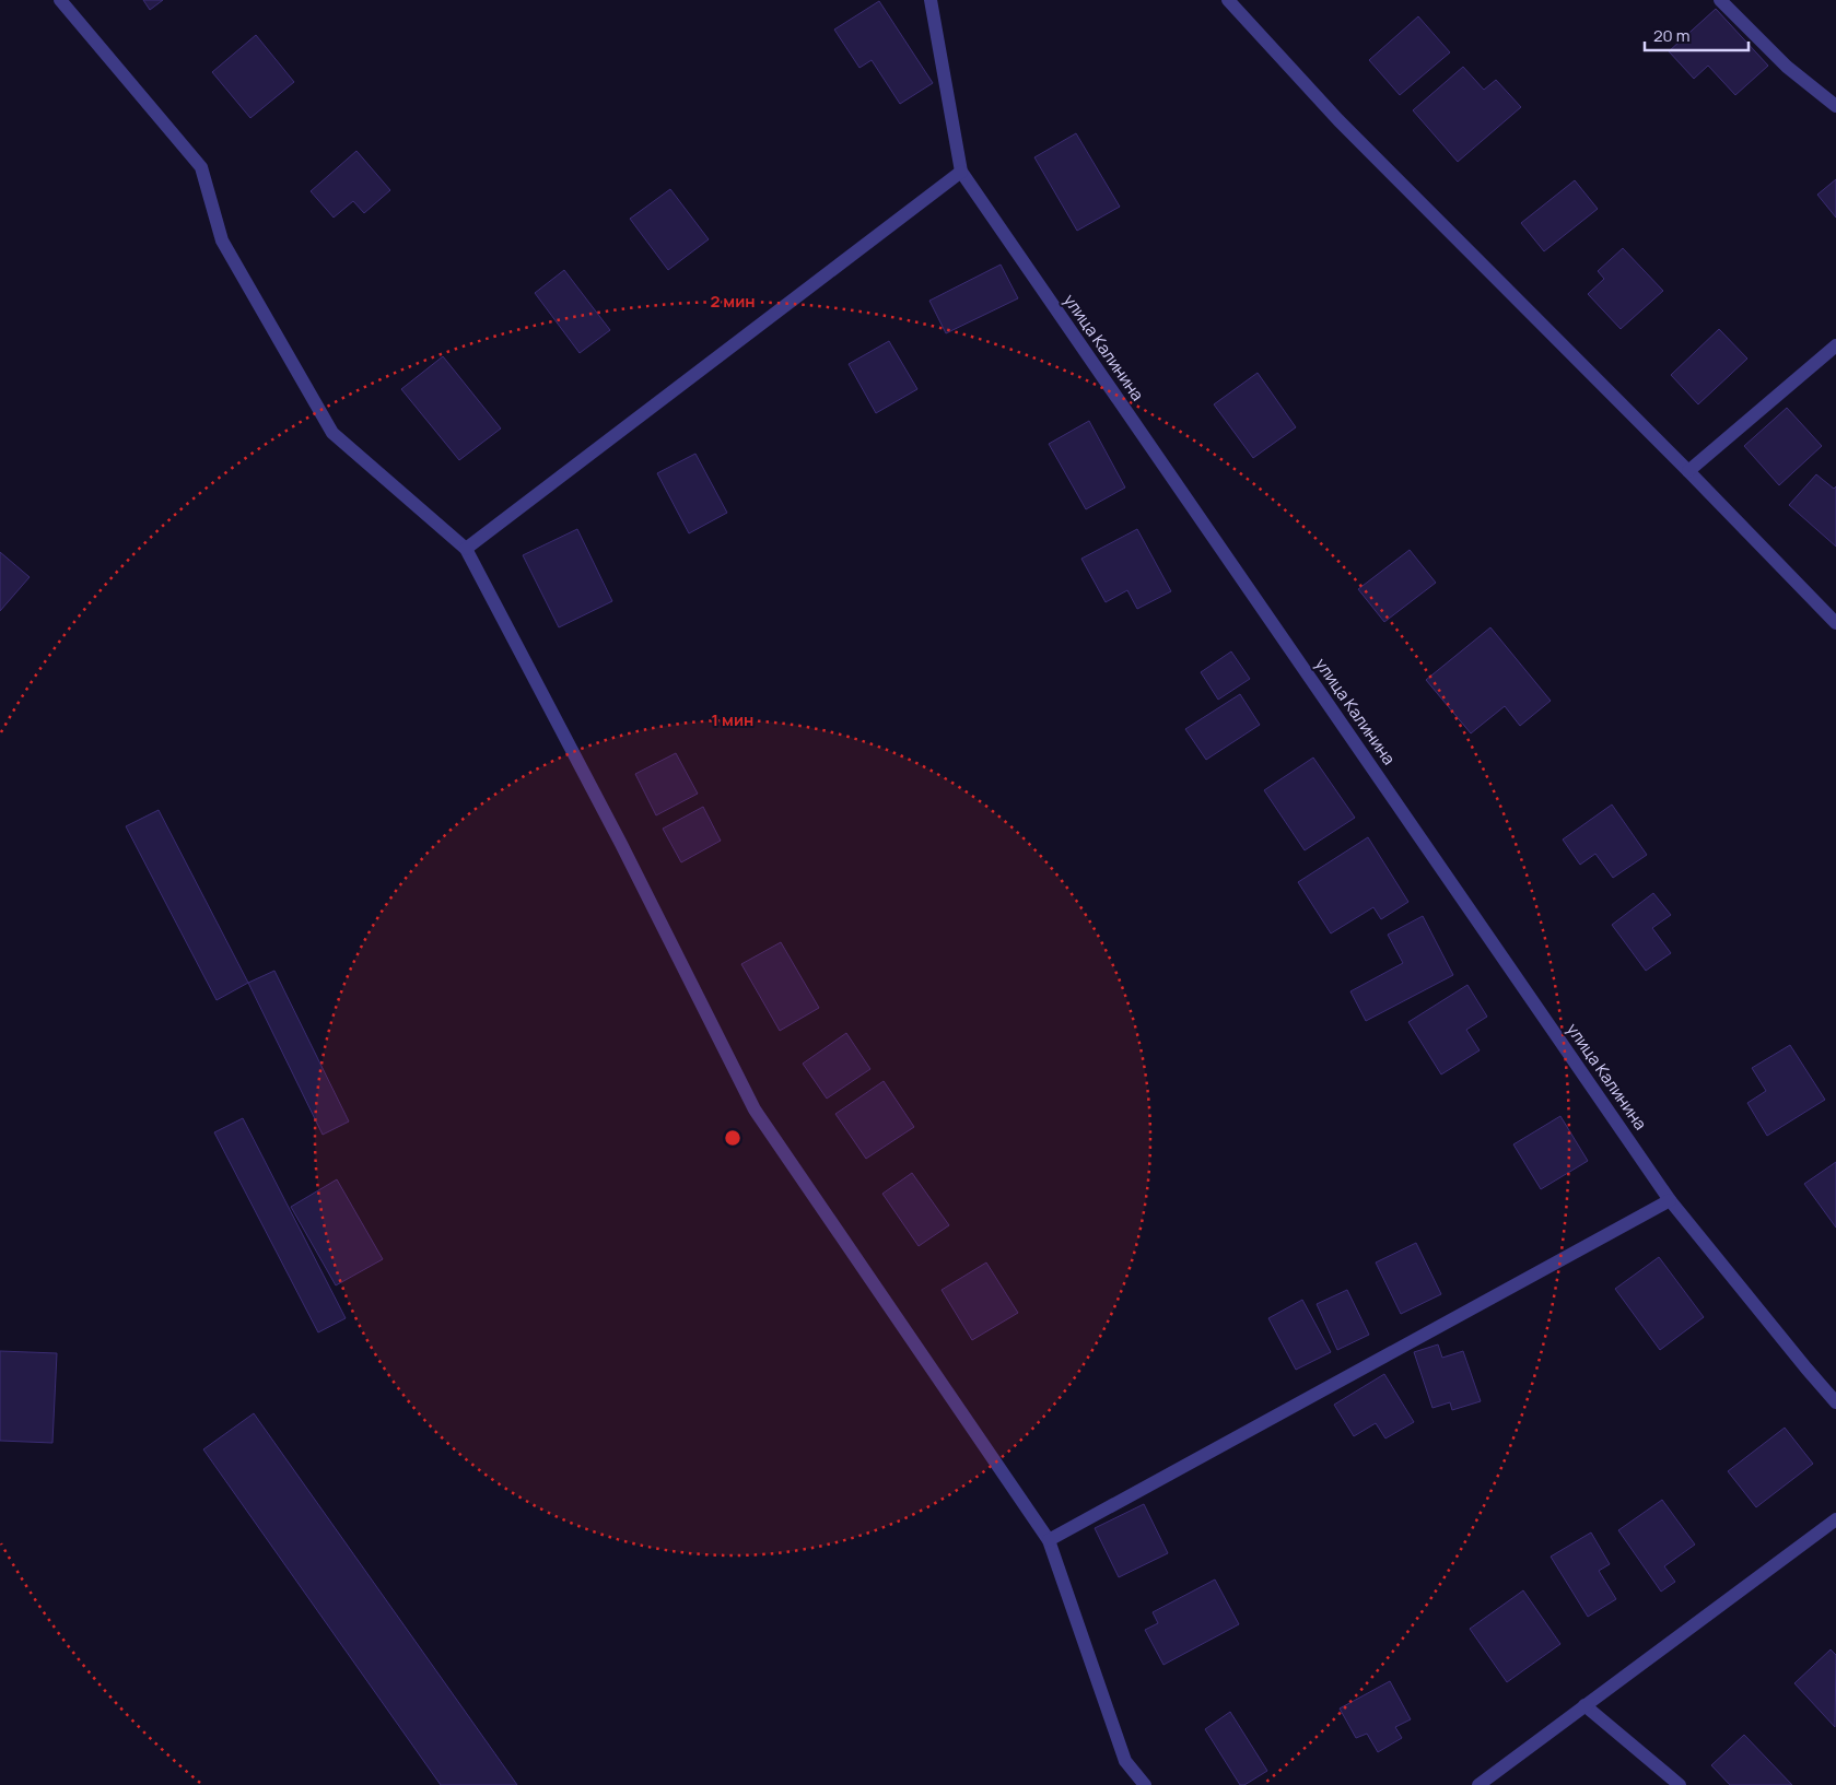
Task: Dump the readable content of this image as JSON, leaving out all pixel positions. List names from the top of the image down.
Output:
{
  "streets": {
    "street": ["улица Калинина"]
  },
  "scale_bar": "20 m",
  "rings": ["2 мин", "1 мин"]
}
